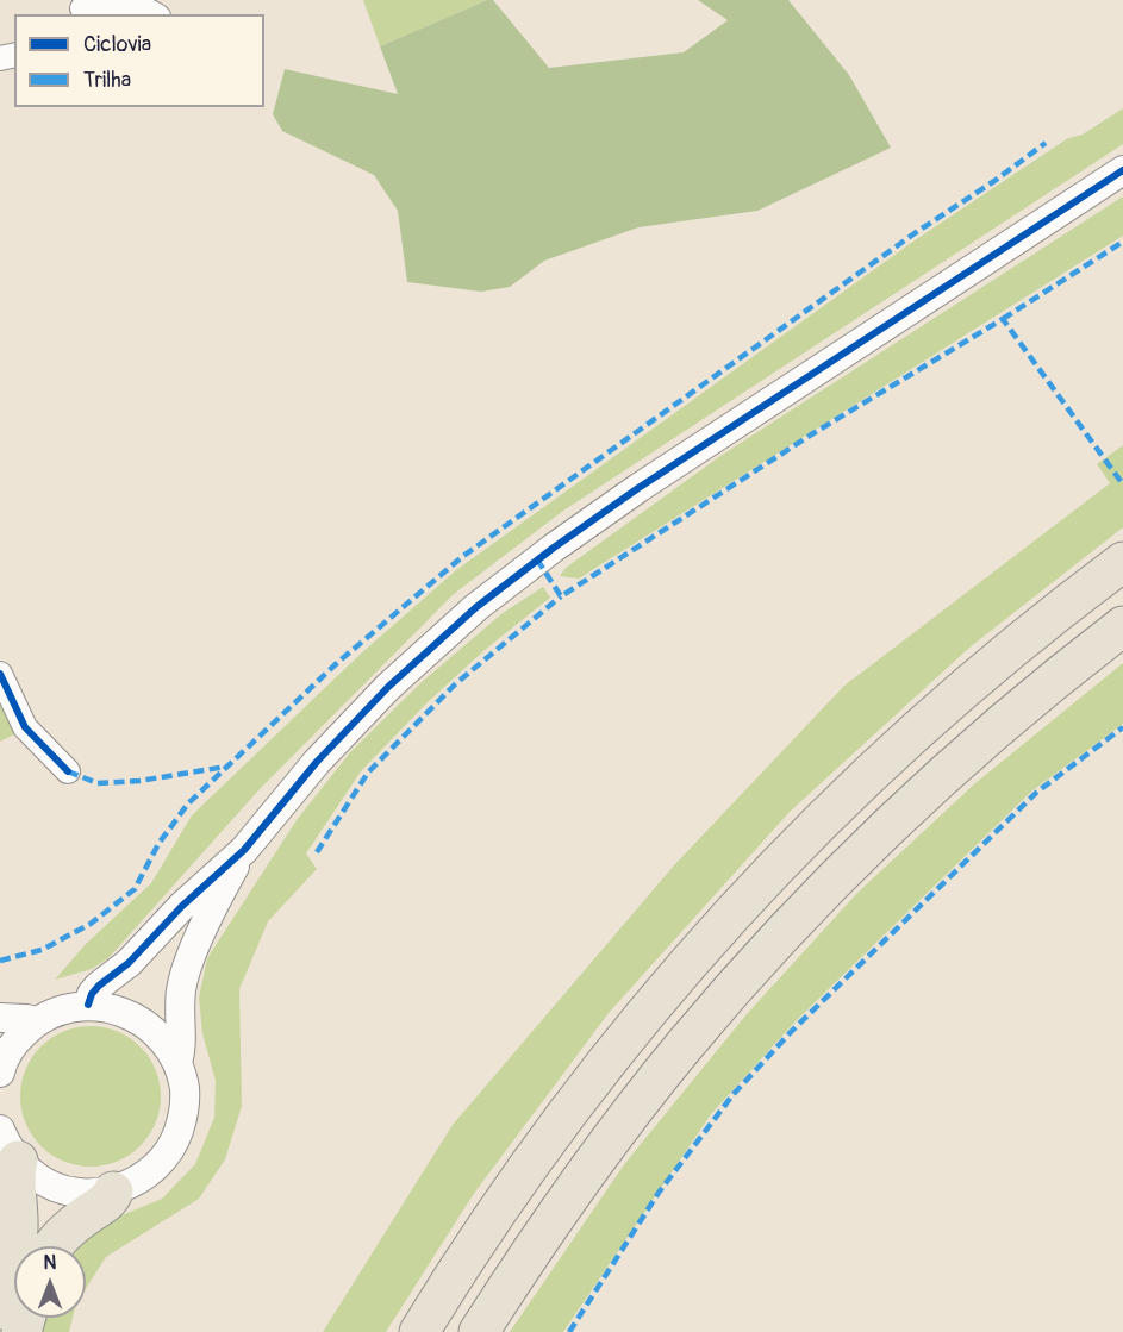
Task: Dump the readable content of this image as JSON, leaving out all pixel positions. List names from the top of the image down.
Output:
{
  "legend": ["Ciclovia", "Trilha"],
  "north": "top"
}
